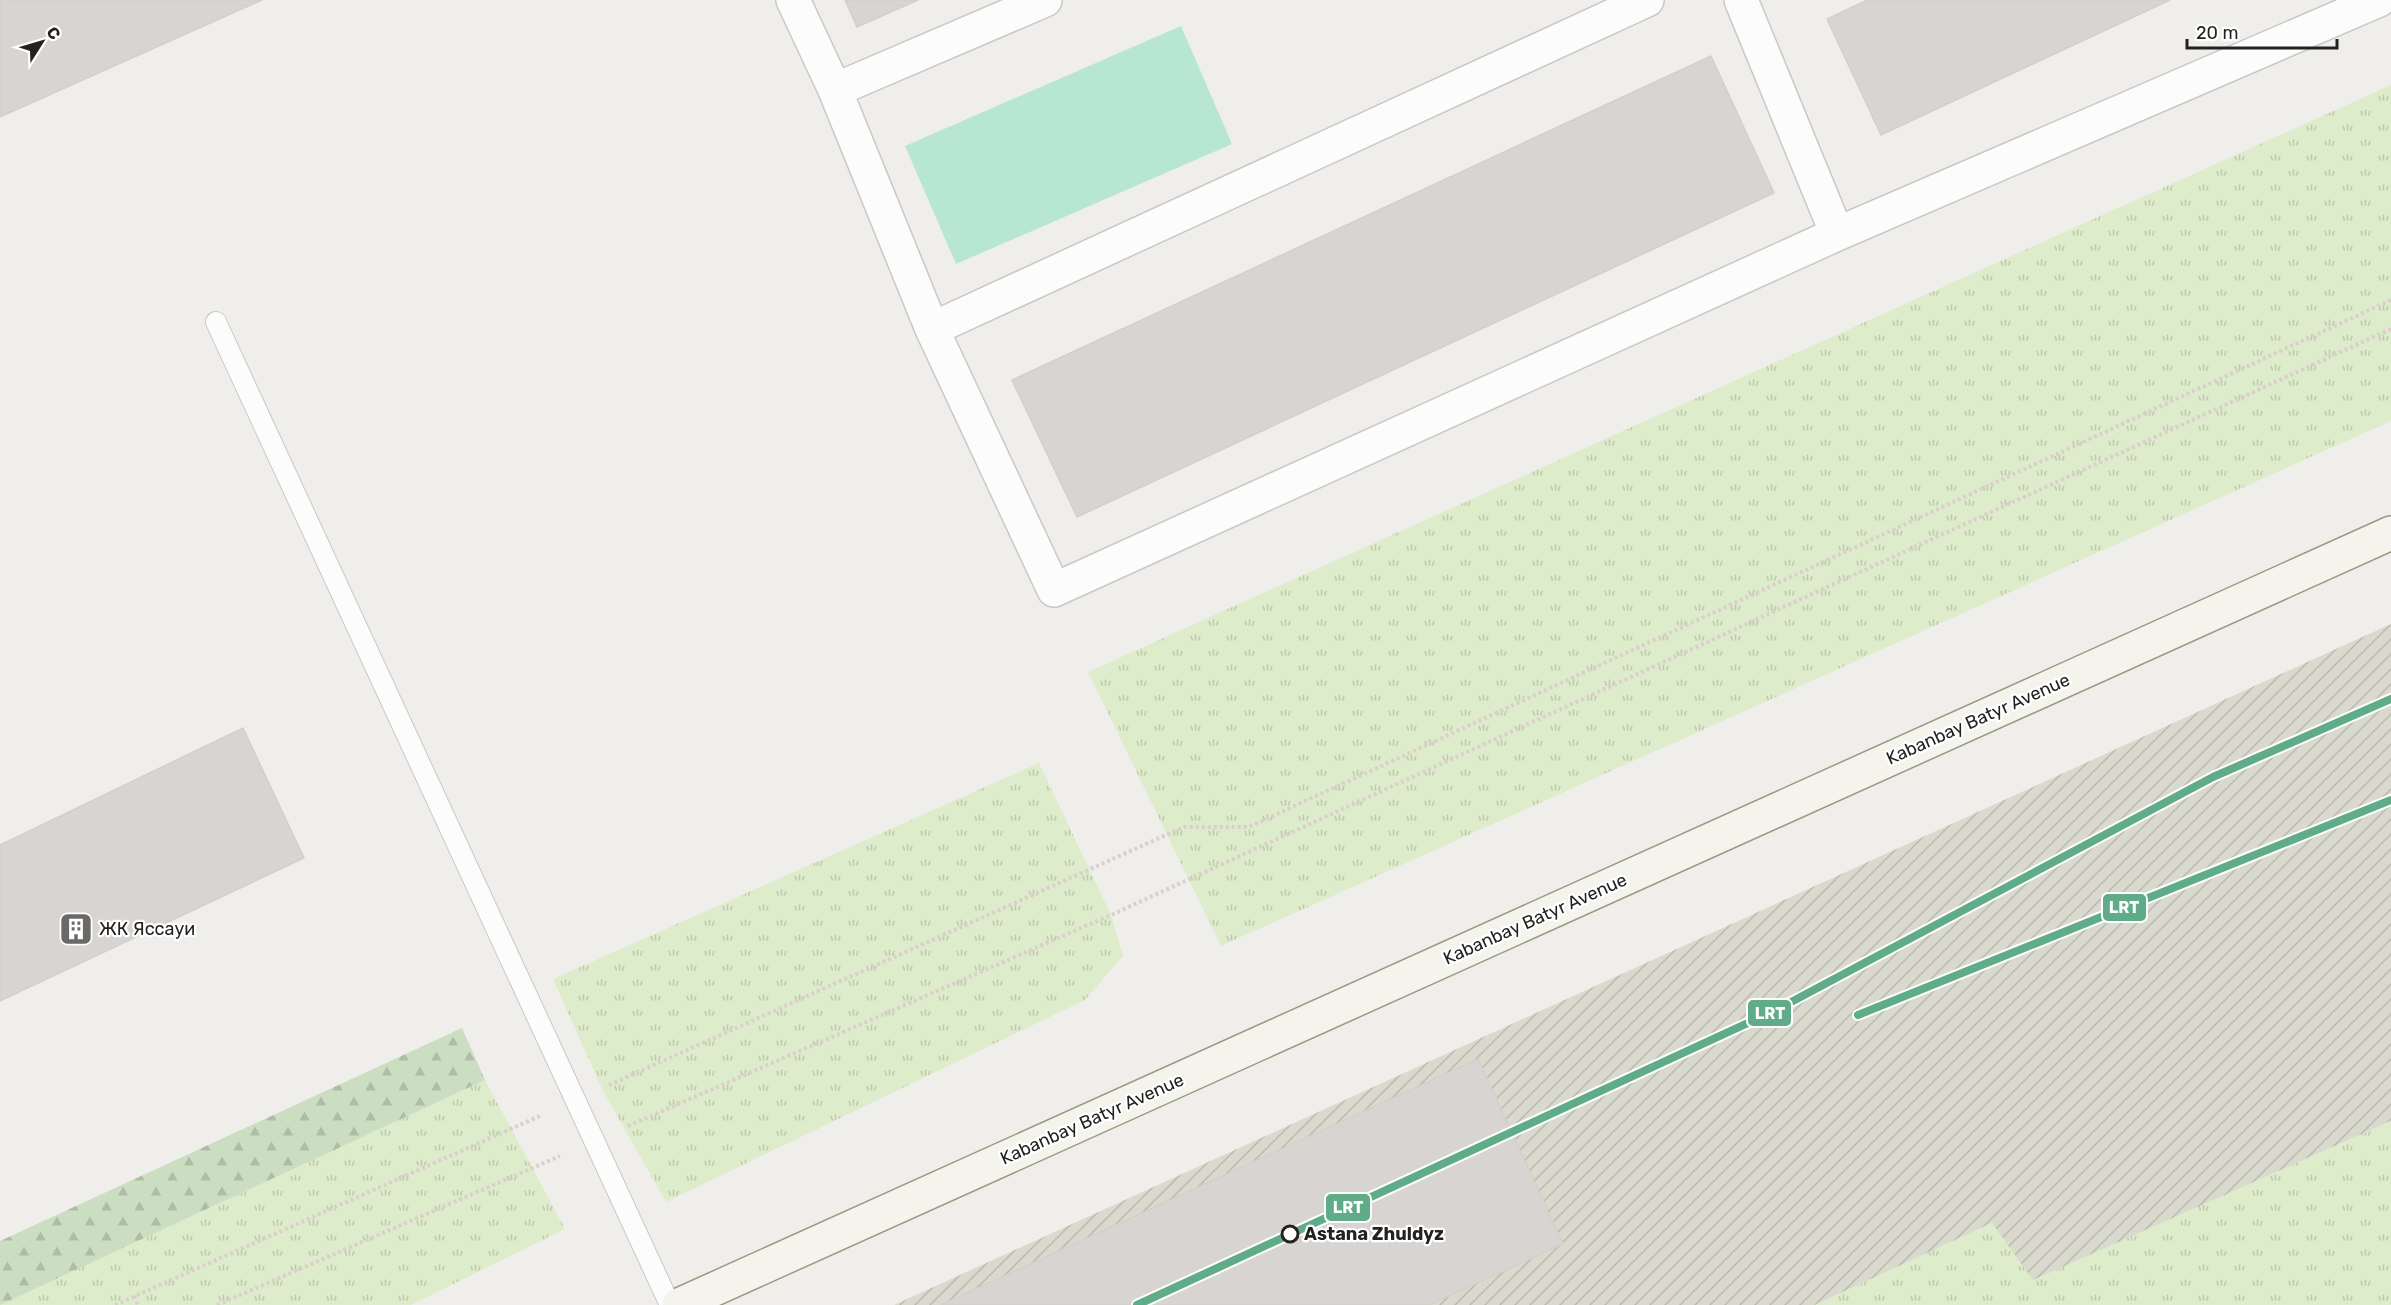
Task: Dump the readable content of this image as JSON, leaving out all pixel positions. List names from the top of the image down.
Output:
{
  "streets": {
    "main road": ["Kabanbay Batyr Avenue"]
  },
  "places": {
    "building": ["ЖК Яссауи"],
    "other": ["Astana Zhuldyz"]
  },
  "lines": ["transit line LRT"],
  "scale_bar": "20 m",
  "north": "top right"
}
